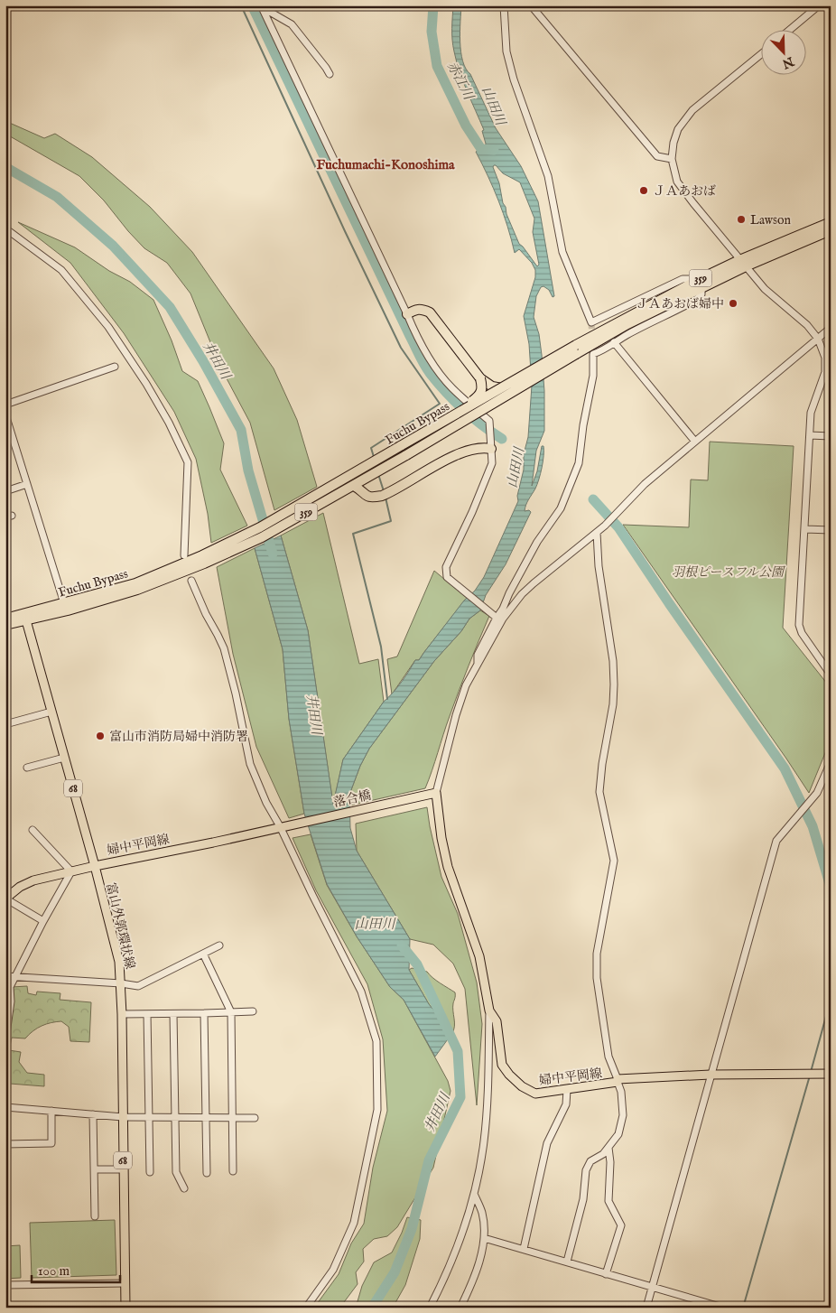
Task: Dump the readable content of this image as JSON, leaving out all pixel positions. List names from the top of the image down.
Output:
{
  "streets": {
    "highway": ["359", "Fuchu Bypass"],
    "main road": [
      "68",
      "落合橋",
      "婦中平岡線",
      "富山外郭環状線"
    ]
  },
  "crossings": [
    ["Fuchu Bypass", "富山外郭環状線"],
    ["落合橋", "婦中平岡線"],
    ["婦中平岡線", "富山外郭環状線"]
  ],
  "districts": ["Fuchumachi-Konoshima"],
  "water": ["赤江川", "山田川", "井田川"],
  "parks": ["羽根ピースフル公園"],
  "places": [
    "ＪＡあおば",
    "Lawson",
    "ＪＡあおば婦中",
    "富山市消防局婦中消防署"
  ],
  "scale_bar": "100 m",
  "north": "bottom right"
}
